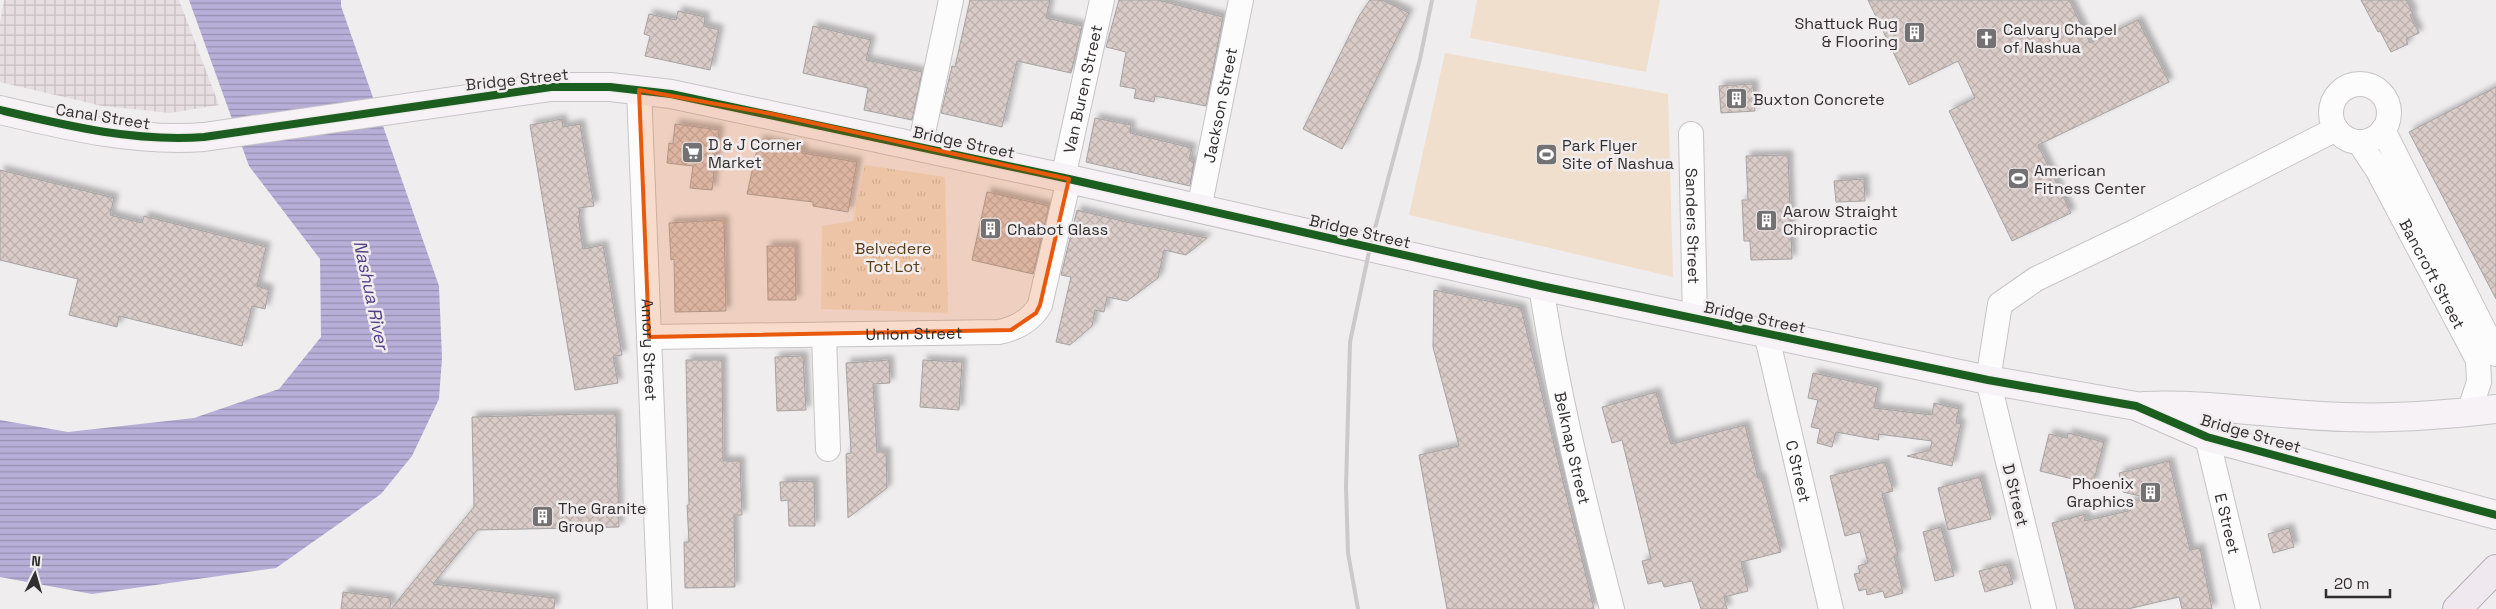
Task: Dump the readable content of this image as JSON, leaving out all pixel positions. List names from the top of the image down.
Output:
{
  "streets": {
    "street": [
      "Bridge Street",
      "Van Buren Street",
      "Jackson Street",
      "Canal Street",
      "Sanders Street",
      "Bancroft Street",
      "Union Street",
      "Amory Street",
      "Belknap Street",
      "C Street",
      "D Street",
      "E Street"
    ]
  },
  "crossings": [
    ["Bridge Street", "Van Buren Street"],
    ["Bridge Street", "Jackson Street"],
    ["Bridge Street", "Canal Street"],
    ["Bridge Street", "Sanders Street"],
    ["Bridge Street", "Bancroft Street"],
    ["Bridge Street", "Union Street"],
    ["Bridge Street", "Amory Street"],
    ["Bridge Street", "Belknap Street"],
    ["Bridge Street", "C Street"],
    ["Bridge Street", "D Street"],
    ["Bridge Street", "E Street"],
    ["Van Buren Street", "Union Street"],
    ["Union Street", "Amory Street"]
  ],
  "water": ["Nashua River"],
  "parks": ["Belvedere Tot Lot"],
  "places": {
    "building": [
      "Shattuck Rug & Flooring",
      "Buxton Concrete",
      "Aarow Straight Chiropractic",
      "Chabot Glass",
      "Phoenix Graphics",
      "The Granite Group"
    ],
    "church": ["Calvary Chapel of Nashua"],
    "supermarket": ["D & J Corner Market"],
    "sports": ["Park Flyer Site of Nashua", "American Fitness Center"]
  },
  "scale_bar": "20 m",
  "north": "top"
}
